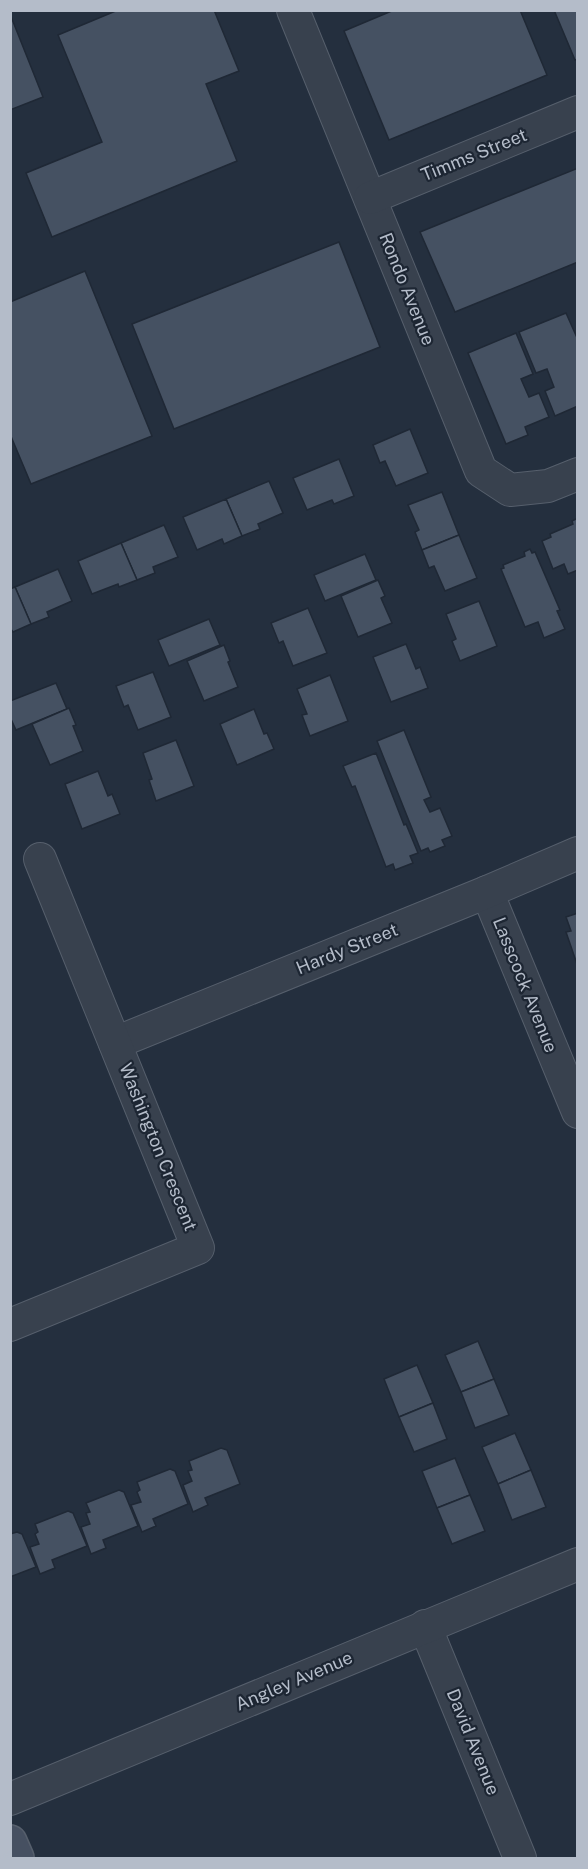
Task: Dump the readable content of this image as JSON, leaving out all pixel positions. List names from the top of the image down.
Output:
{
  "streets": {
    "street": [
      "Timms Street",
      "Rondo Avenue",
      "Hardy Street",
      "Lasscock Avenue",
      "Washington Crescent",
      "Angley Avenue",
      "David Avenue"
    ]
  },
  "crossings": [
    ["Timms Street", "Rondo Avenue"],
    ["Hardy Street", "Lasscock Avenue"],
    ["Hardy Street", "Washington Crescent"],
    ["Angley Avenue", "David Avenue"]
  ]
}
